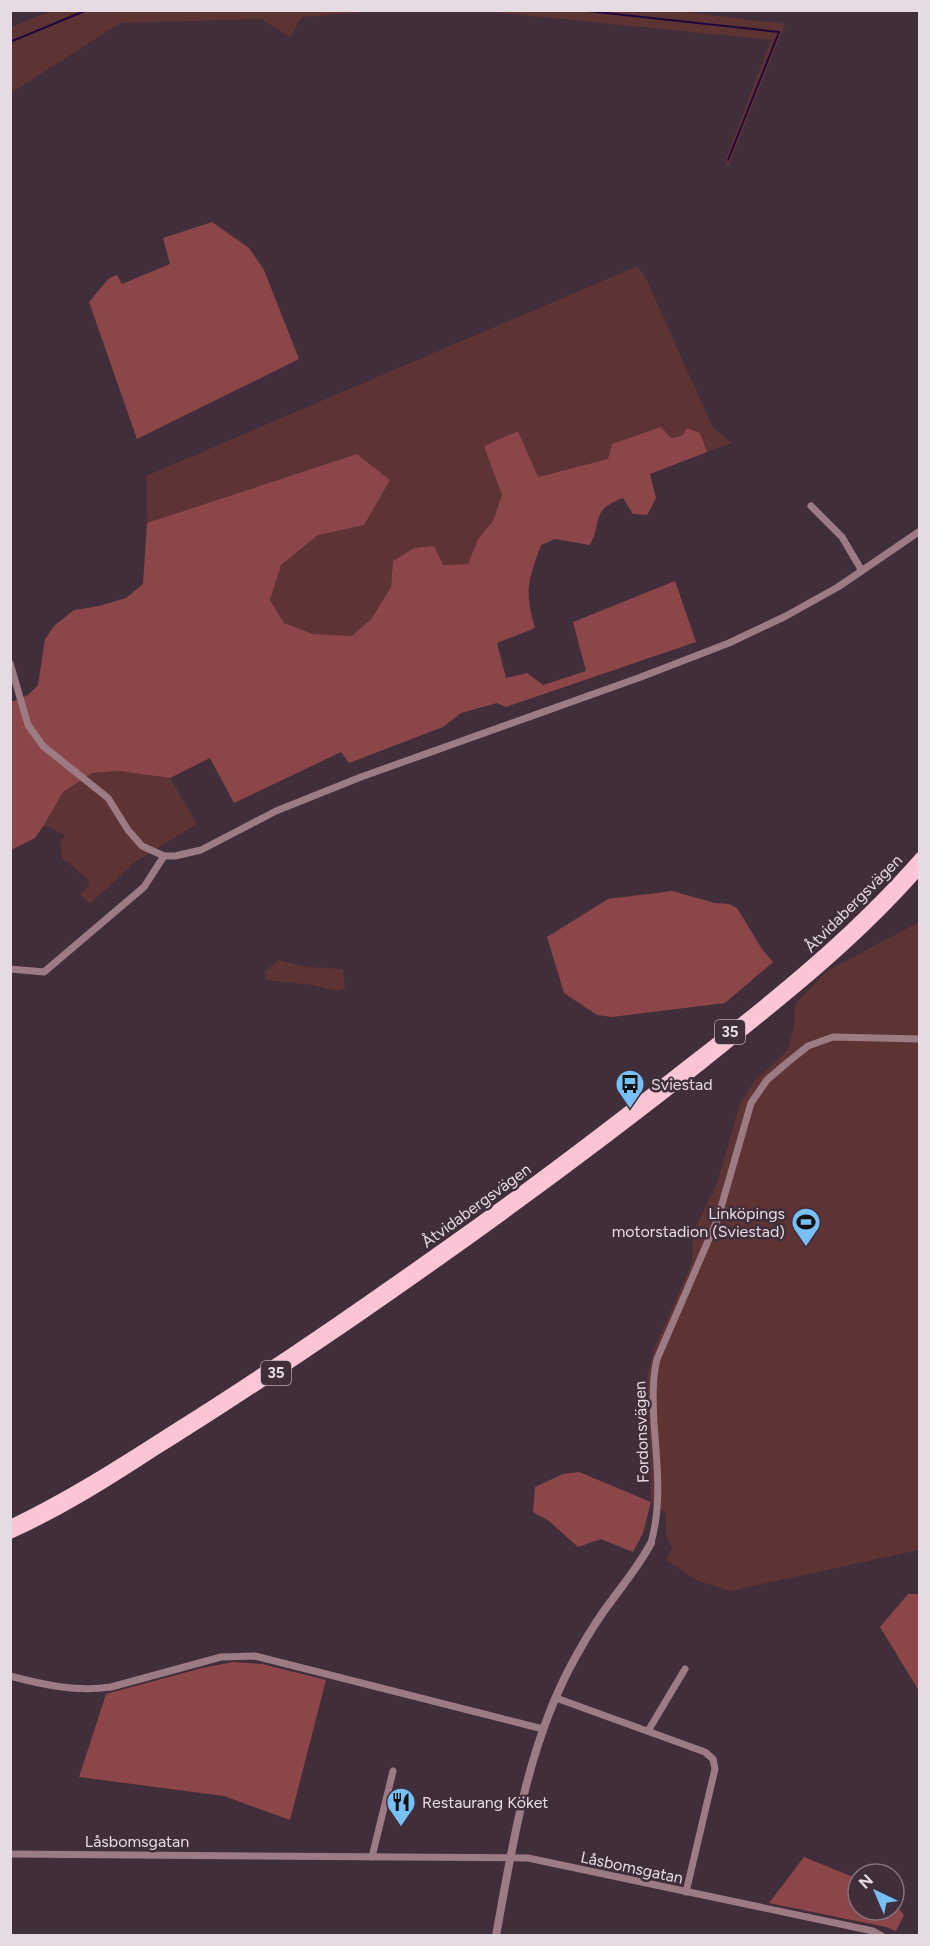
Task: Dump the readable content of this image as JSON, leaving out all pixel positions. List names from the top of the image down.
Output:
{
  "streets": {
    "main road": ["Åtvidabergsvägen", "35"],
    "street": ["Fordonsvägen", "Låsbomsgatan"]
  },
  "crossings": [
    ["Fordonsvägen", "Låsbomsgatan"]
  ],
  "places": {
    "bus stop": ["Sviestad"],
    "sports": ["Linköpings motorstadion (Sviestad)"],
    "restaurant": ["Restaurang Köket"]
  },
  "north": "top left"
}
